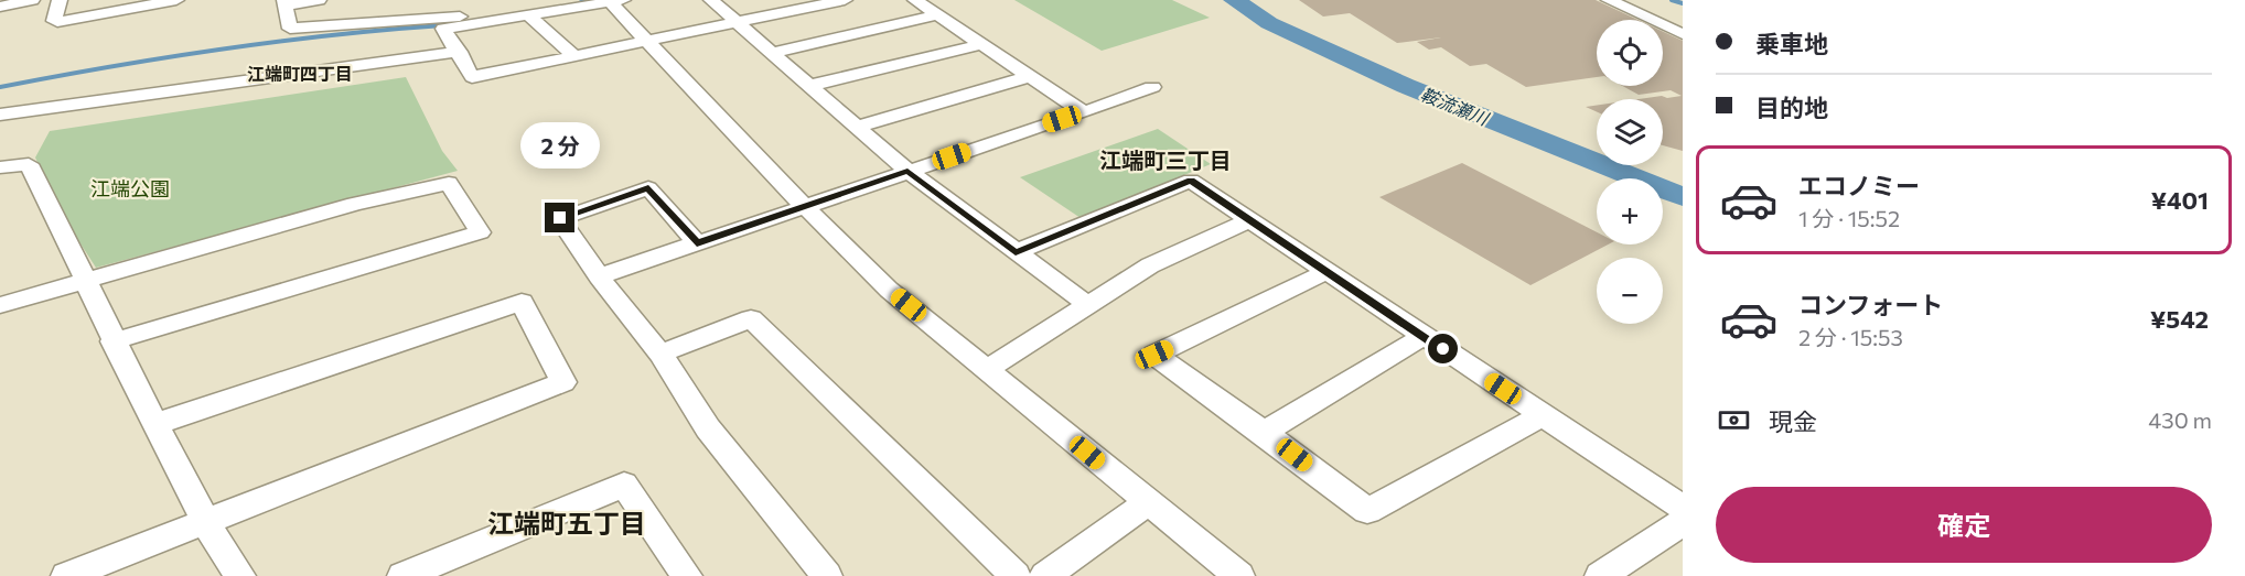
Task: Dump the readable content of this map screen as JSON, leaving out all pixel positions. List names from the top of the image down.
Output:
{
  "districts": ["江端町四丁目", "江端町三丁目", "江端町五丁目"],
  "water": ["鞍流瀬川"],
  "parks": ["江端公園"],
  "page": {
    "banner": ["乗車地", "目的地"],
    "map_buttons": ["+", "−"],
    "bubble": "2 分",
    "list": [
      {
        "name": "エコノミー",
        "note": "1 分 · 15:52",
        "value": "¥401"
      },
      {
        "name": "コンフォート",
        "note": "2 分 · 15:53",
        "value": "¥542"
      }
    ],
    "pay": ["現金", "430 m"],
    "buttons": "確定"
  }
}
